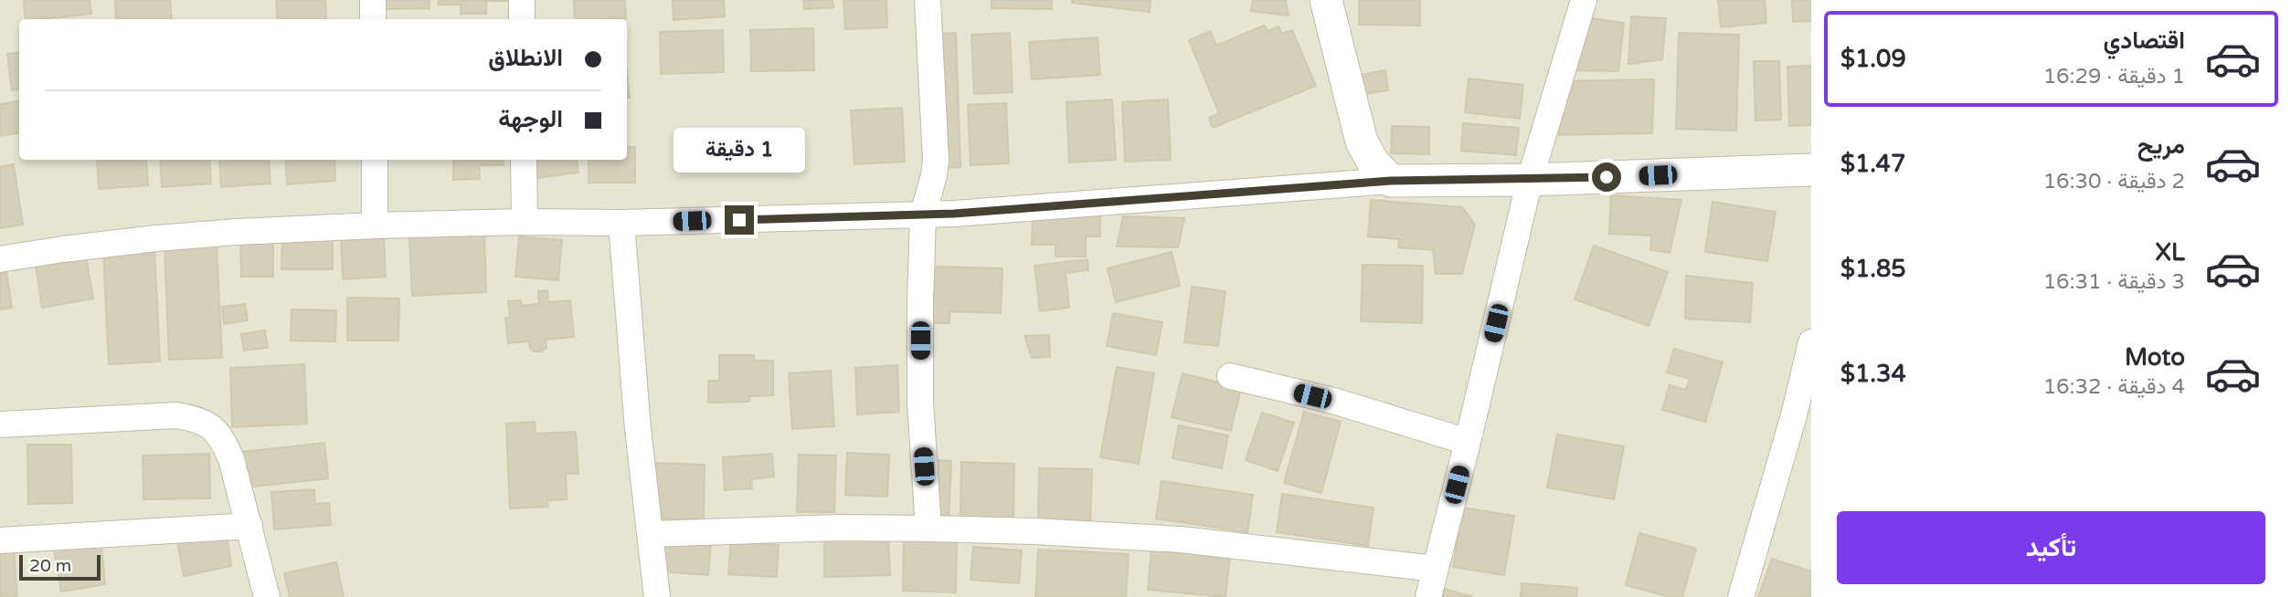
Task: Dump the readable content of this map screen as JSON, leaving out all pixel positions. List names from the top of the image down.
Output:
{
  "scale_bar": "20 m",
  "page": {
    "list": [
      {
        "name": "اقتصادي",
        "note": "1 دقيقة · 16:29",
        "value": "$1.09"
      },
      {
        "name": "مريح",
        "note": "2 دقيقة · 16:30",
        "value": "$1.47"
      },
      {
        "name": "XL",
        "note": "3 دقيقة · 16:31",
        "value": "$1.85"
      },
      {
        "name": "Moto",
        "note": "4 دقيقة · 16:32",
        "value": "$1.34"
      }
    ],
    "banner": ["الانطلاق", "الوجهة"],
    "bubble": "1 دقيقة",
    "buttons": "تأكيد",
    "scale": "20 m"
  }
}
